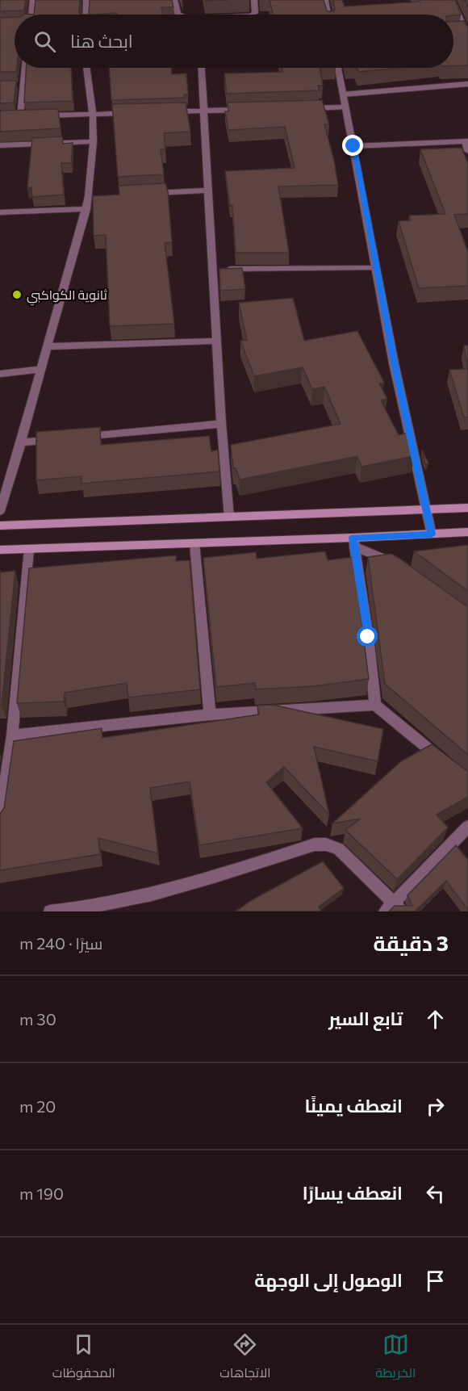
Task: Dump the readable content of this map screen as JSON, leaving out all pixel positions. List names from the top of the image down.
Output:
{
  "places": ["ثانوية الكواكبي"],
  "page": {
    "search": "ابحث هنا",
    "heading": ["3 دقيقة", "سيرًا · 240 m"],
    "list": [
      ["تابع السير", "30 m"],
      ["انعطف يمينًا", "20 m"],
      ["انعطف يسارًا", "190 m"],
      "الوصول إلى الوجهة"
    ],
    "nav": ["الخريطة", "الاتجاهات", "المحفوظات"]
  }
}
